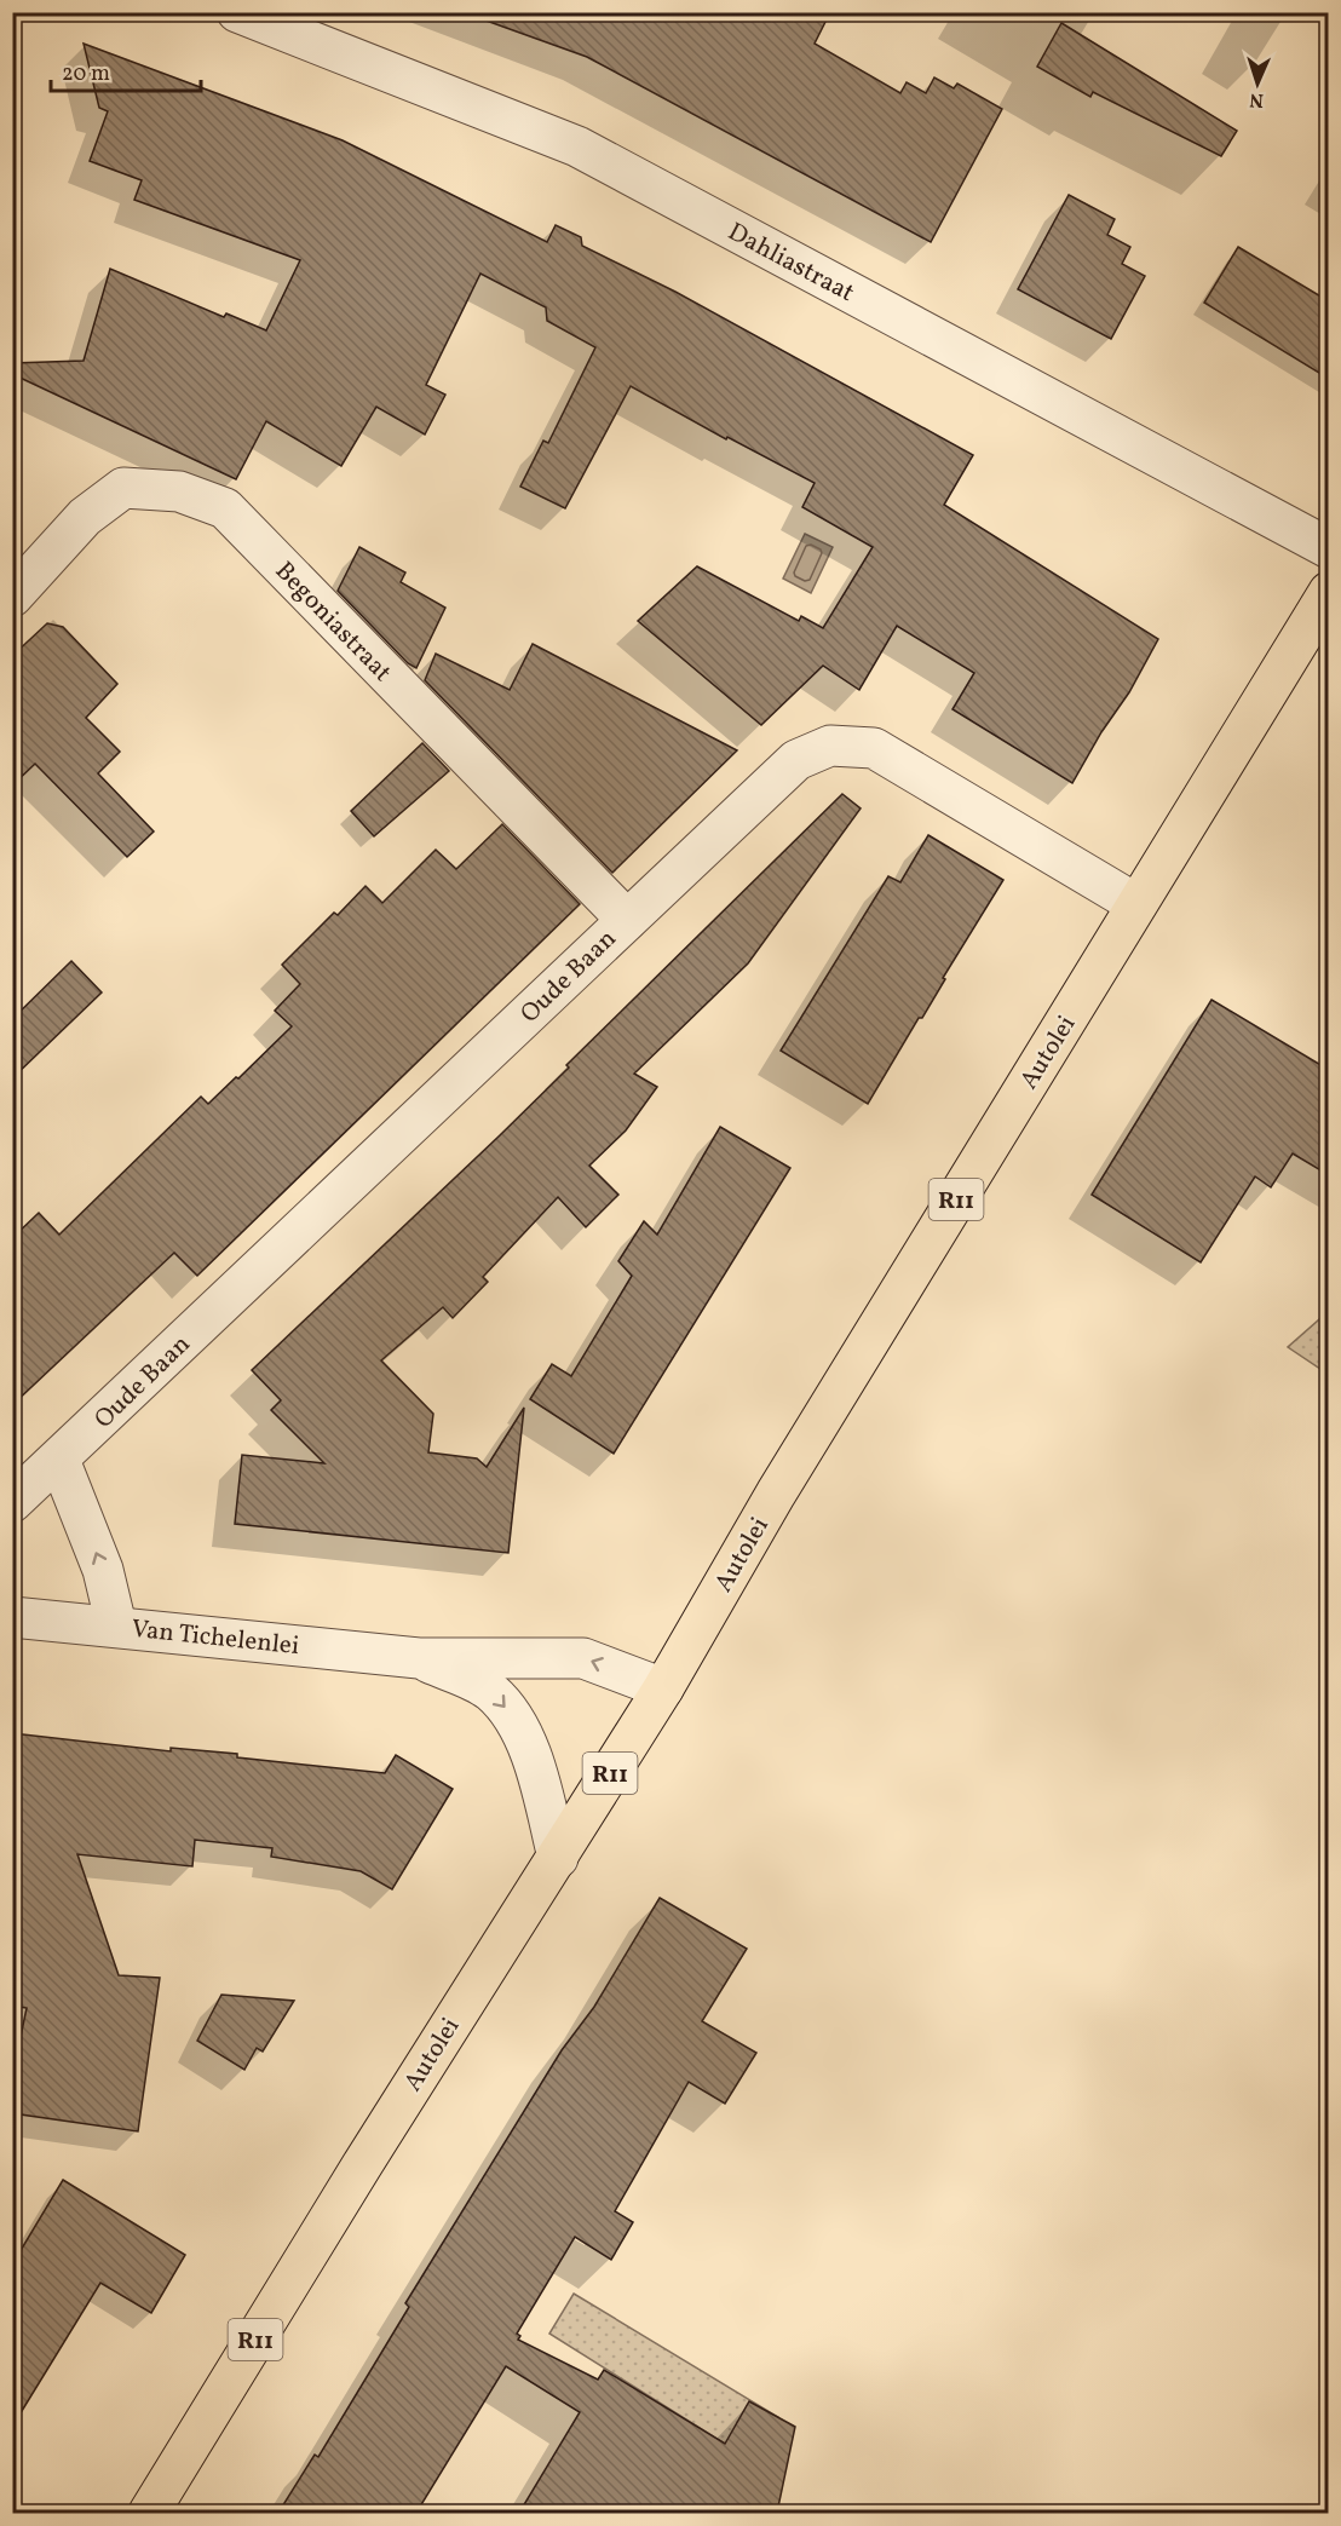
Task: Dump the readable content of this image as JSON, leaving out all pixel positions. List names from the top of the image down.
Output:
{
  "streets": {
    "main road": ["Autolei", "R11"],
    "street": [
      "Dahliastraat",
      "Begoniastraat",
      "Oude Baan",
      "Van Tichelenlei"
    ]
  },
  "crossings": [
    ["Begoniastraat", "Oude Baan"],
    ["Oude Baan", "Autolei"],
    ["Autolei", "Van Tichelenlei"]
  ],
  "scale_bar": "20 m",
  "north": "bottom"
}
